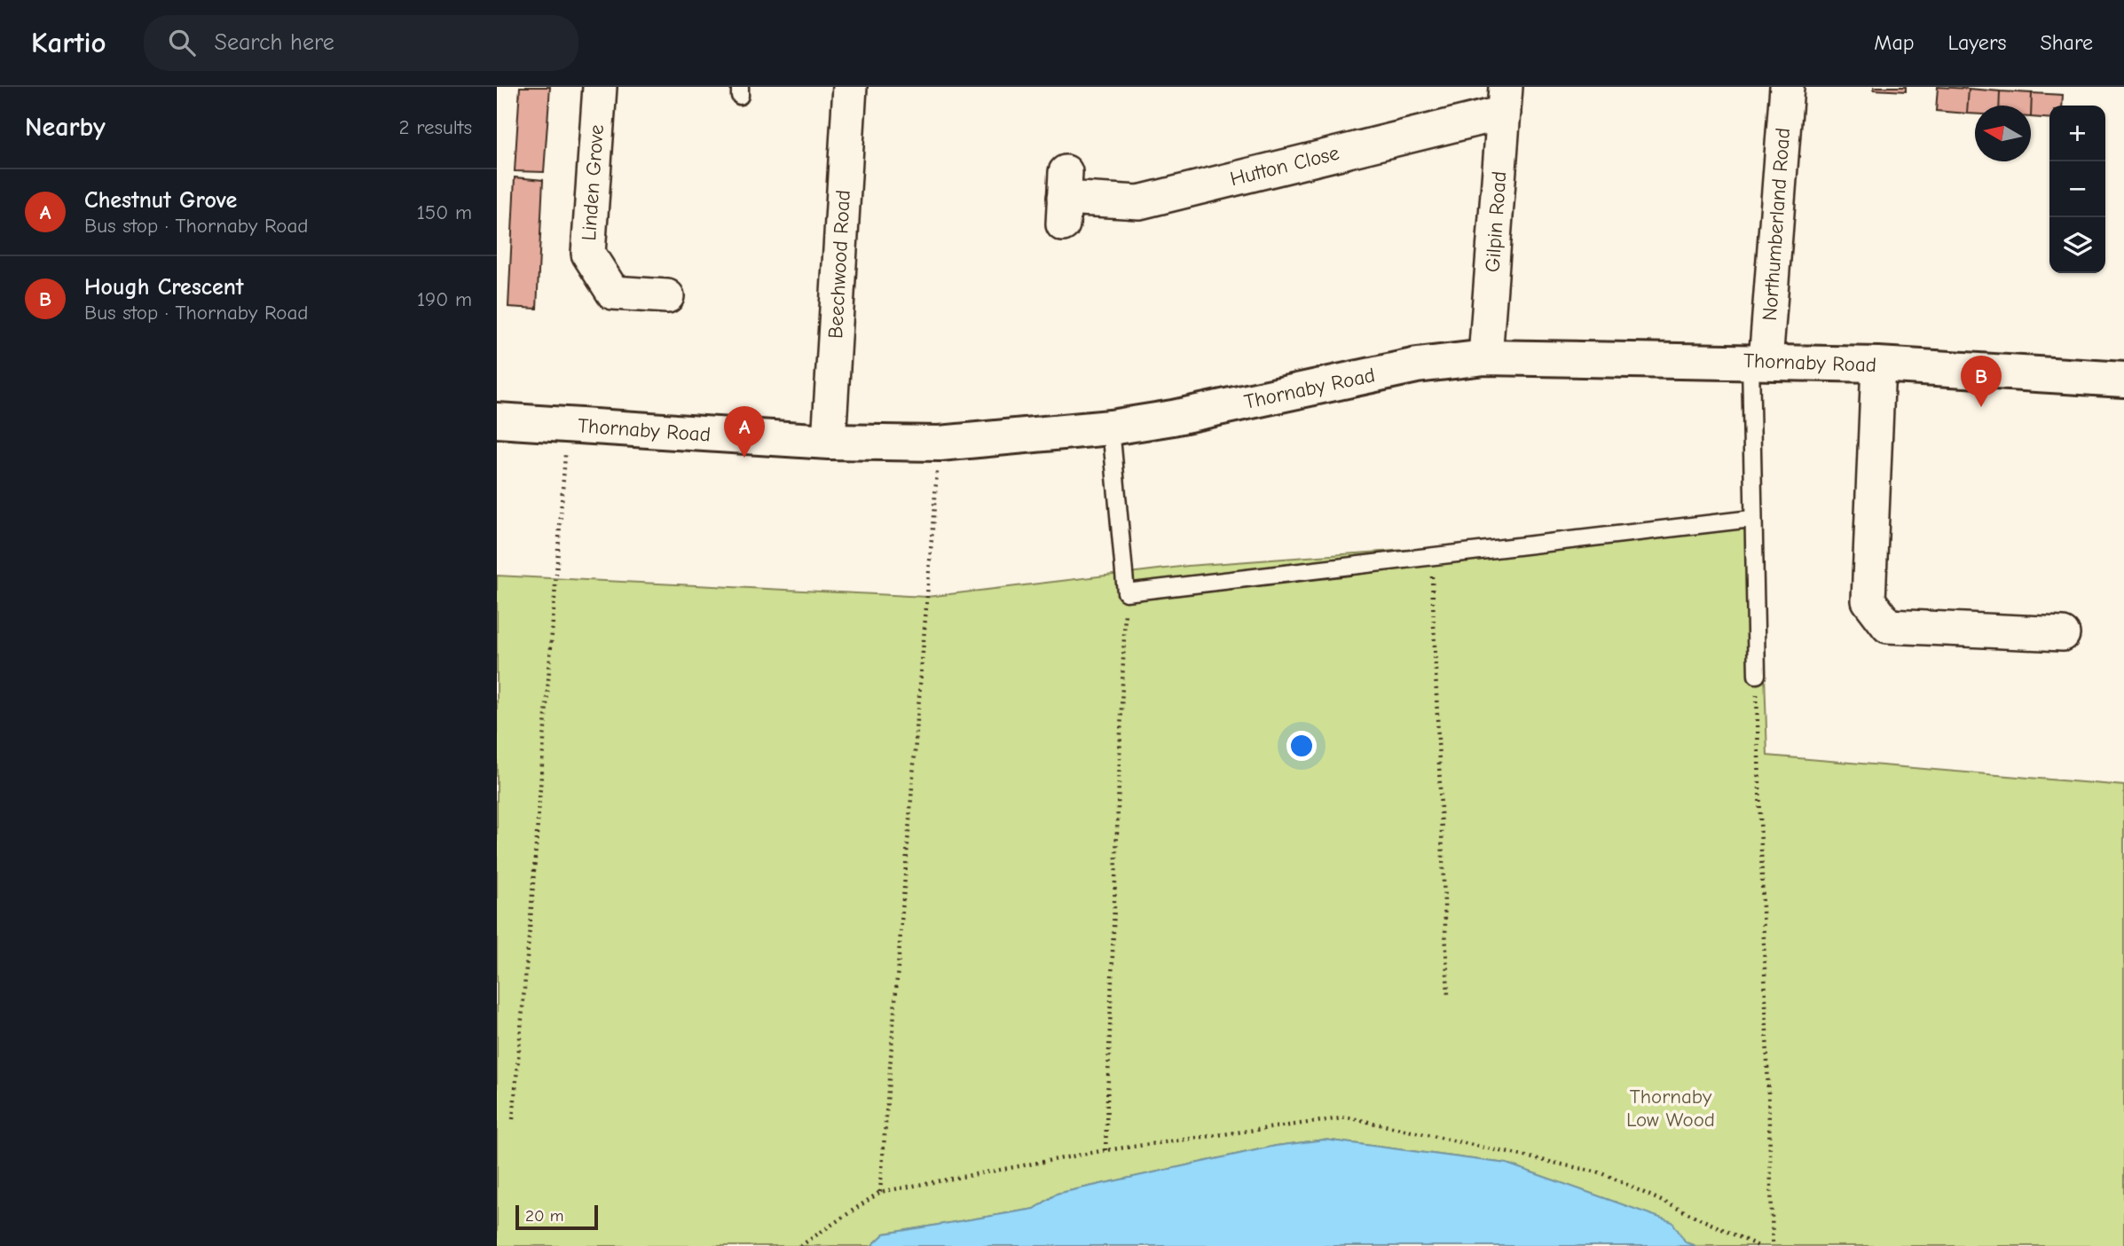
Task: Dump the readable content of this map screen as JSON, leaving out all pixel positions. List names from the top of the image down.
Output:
{
  "streets": {
    "street": [
      "Hutton Close",
      "Linden Grove",
      "Gilpin Road",
      "Northumberland Road",
      "Beechwood Road",
      "Thornaby Road"
    ]
  },
  "crossings": [
    ["Hutton Close", "Gilpin Road"],
    ["Gilpin Road", "Thornaby Road"],
    ["Northumberland Road", "Thornaby Road"],
    ["Beechwood Road", "Thornaby Road"]
  ],
  "parks": ["Thornaby Low Wood"],
  "scale_bar": "20 m",
  "north": "left",
  "page": {
    "header": "Kartio",
    "search": "Search here",
    "nav": ["Map", "Layers", "Share"],
    "heading": ["Nearby", "2 results"],
    "map_buttons": ["+", "−"],
    "list": [
      {
        "mark": "A",
        "name": "Chestnut Grove",
        "note": "Bus stop · Thornaby Road",
        "value": "150 m"
      },
      {
        "mark": "B",
        "name": "Hough Crescent",
        "note": "Bus stop · Thornaby Road",
        "value": "190 m"
      }
    ],
    "pins": ["B", "A"],
    "scale": "20 m"
  }
}
